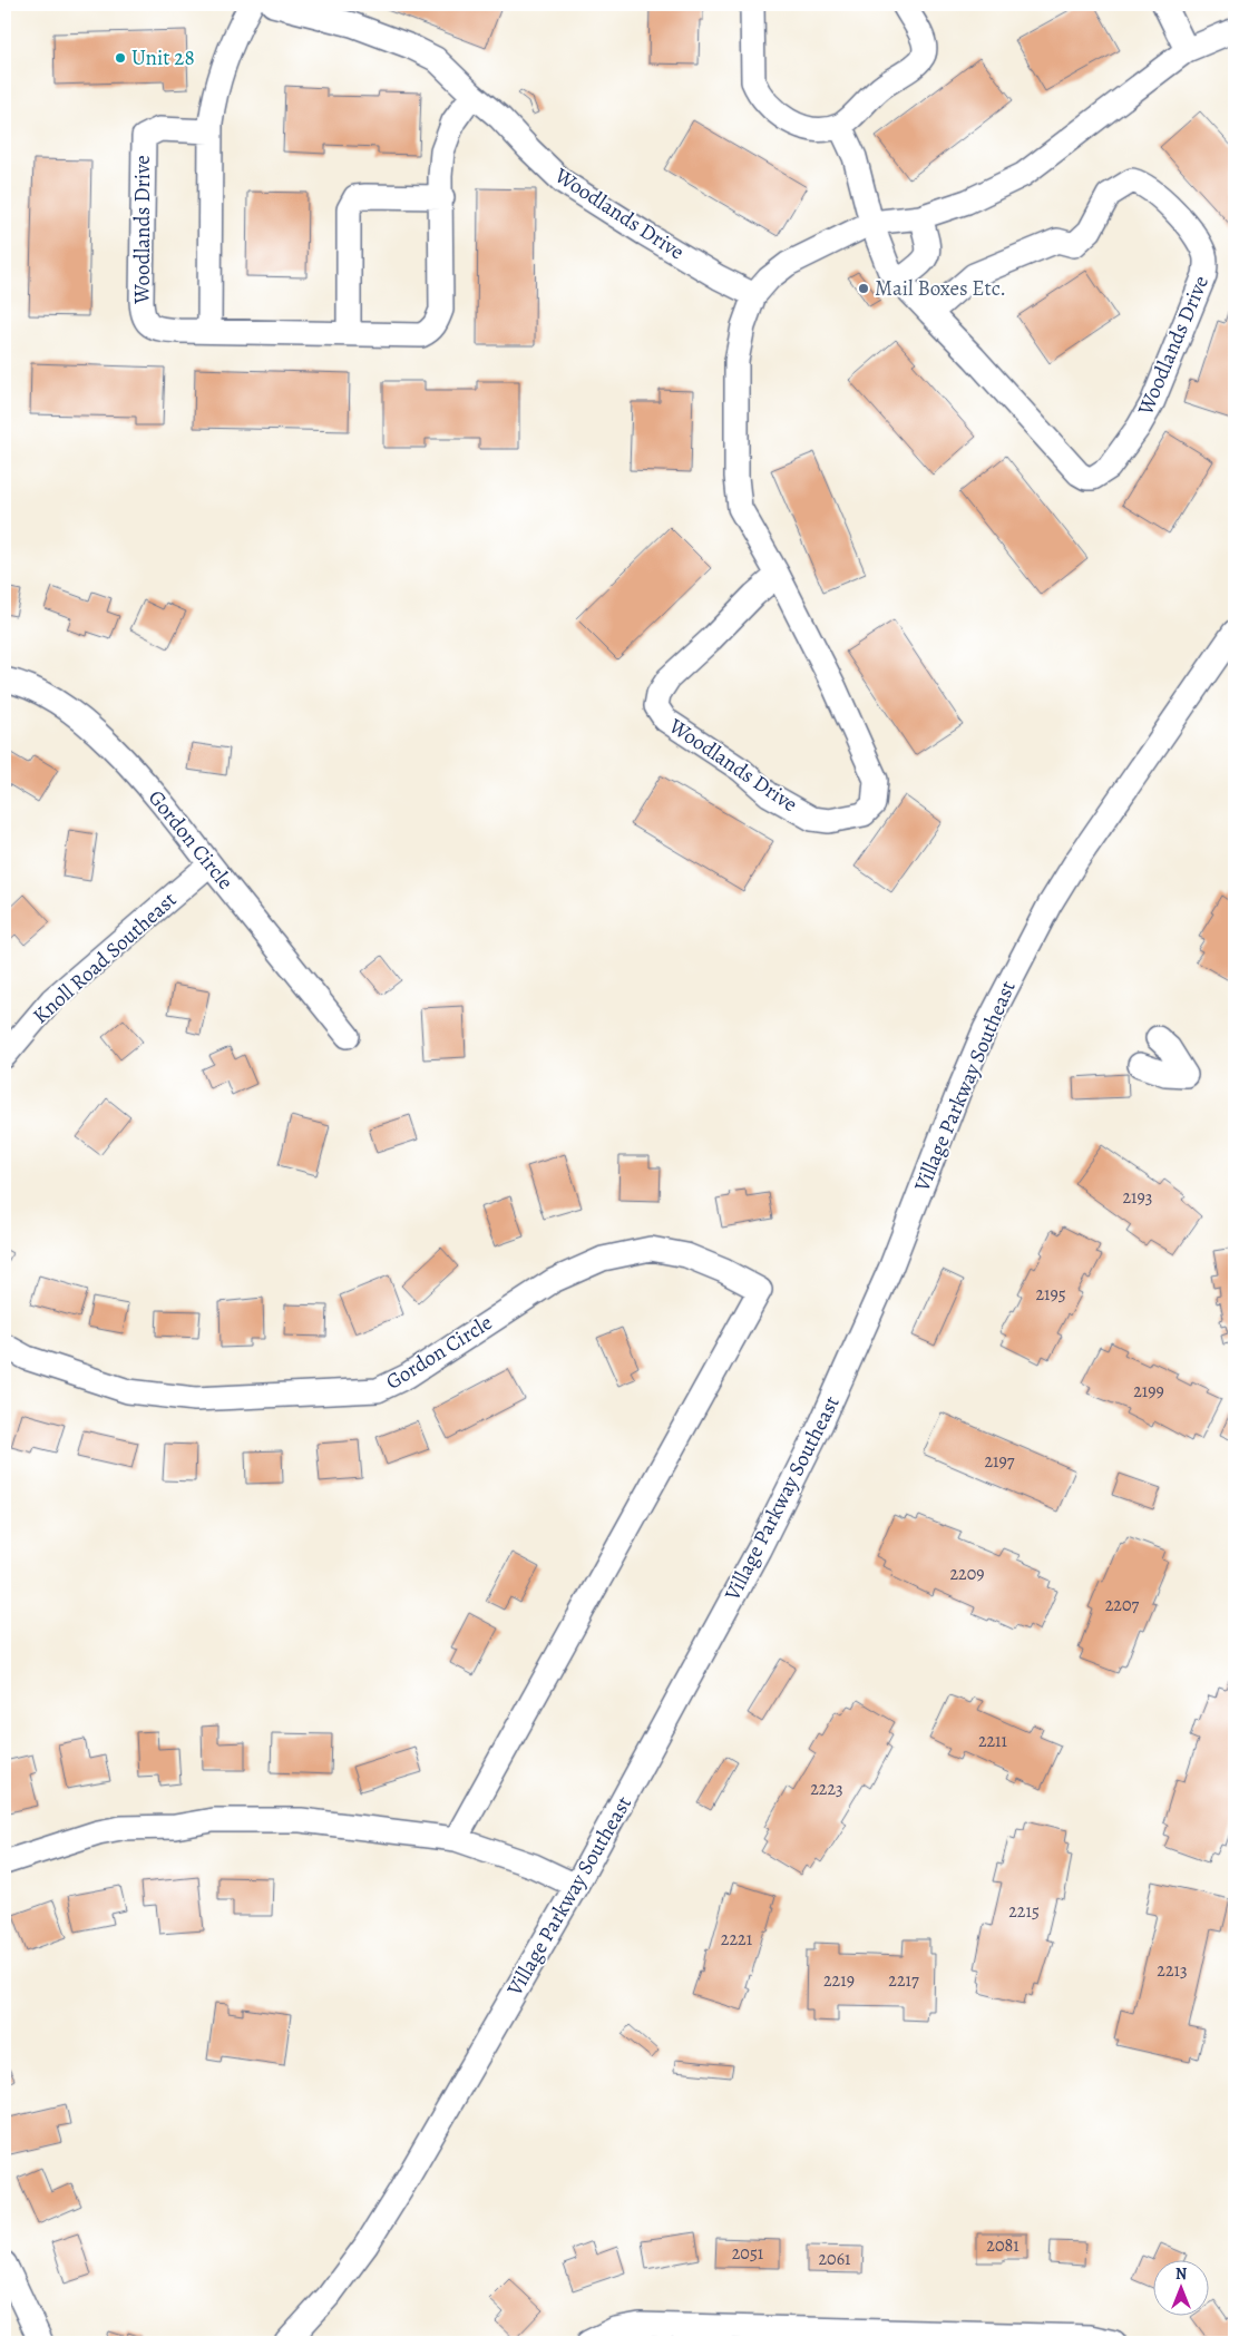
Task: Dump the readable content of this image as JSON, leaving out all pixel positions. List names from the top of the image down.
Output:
{
  "streets": {
    "street": [
      "Woodlands Drive",
      "Gordon Circle",
      "Knoll Road Southeast",
      "Village Parkway Southeast"
    ]
  },
  "crossings": [
    ["Gordon Circle", "Knoll Road Southeast"]
  ],
  "places": ["Unit 28", "Mail Boxes Etc."],
  "house_numbers": [
    "2193",
    "2195",
    "2199",
    "2197",
    "2209",
    "2207",
    "2211",
    "2223",
    "2215",
    "2221",
    "2213",
    "2219",
    "2217",
    "2081",
    "2051",
    "2061"
  ],
  "north": "top"
}
